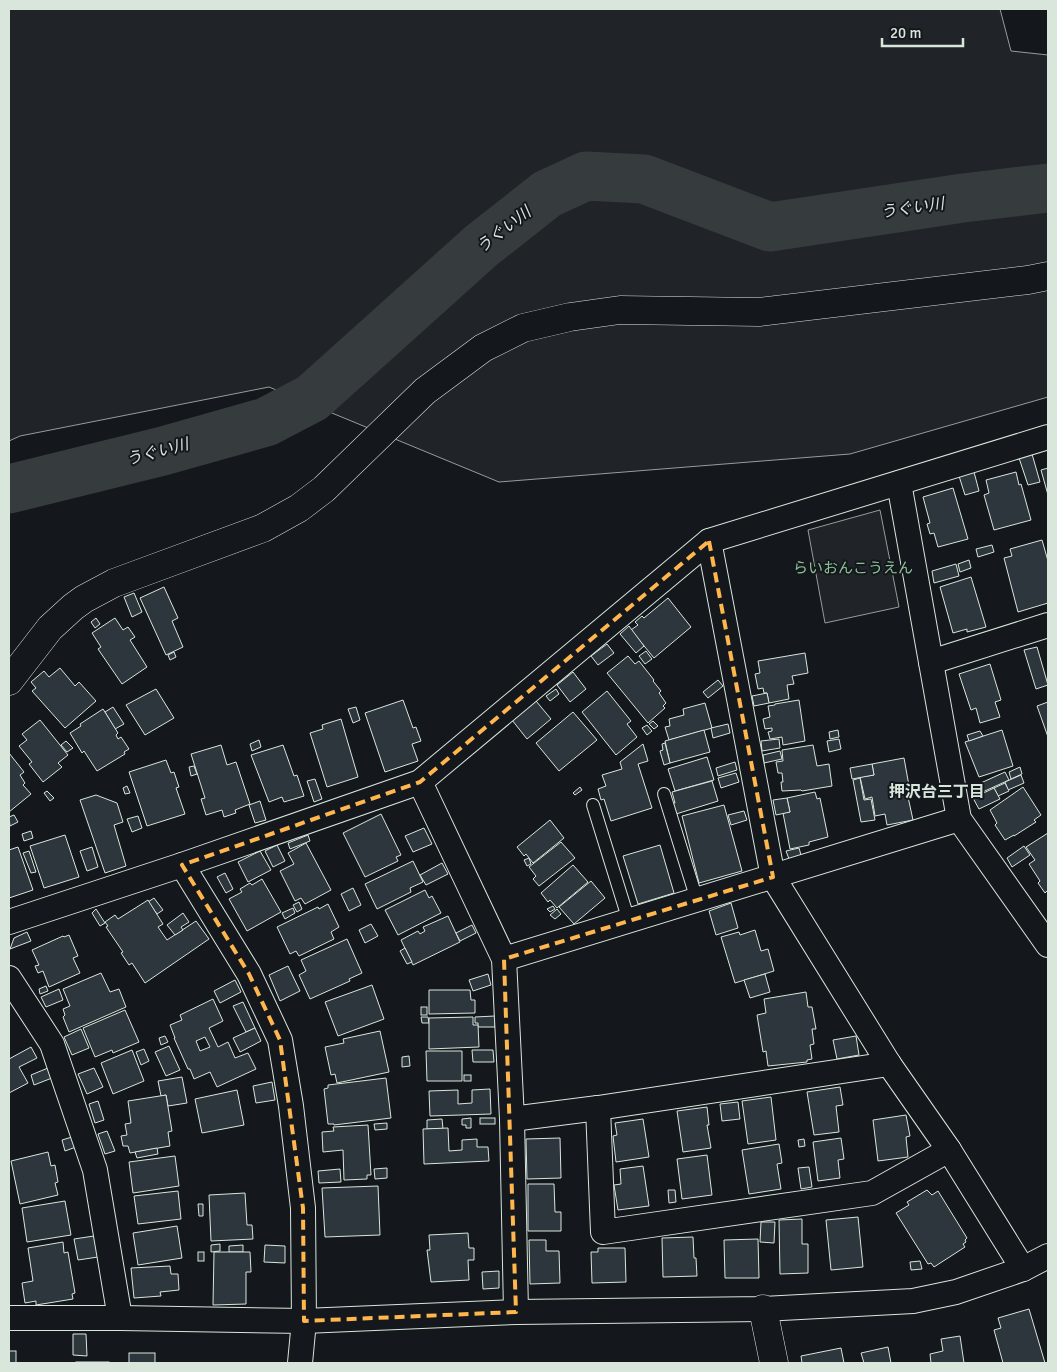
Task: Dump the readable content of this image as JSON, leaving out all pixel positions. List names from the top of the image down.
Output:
{
  "districts": ["押沢台三丁目"],
  "water": ["うぐい川"],
  "parks": ["らいおんこうえん"],
  "scale_bar": "20 m"
}
